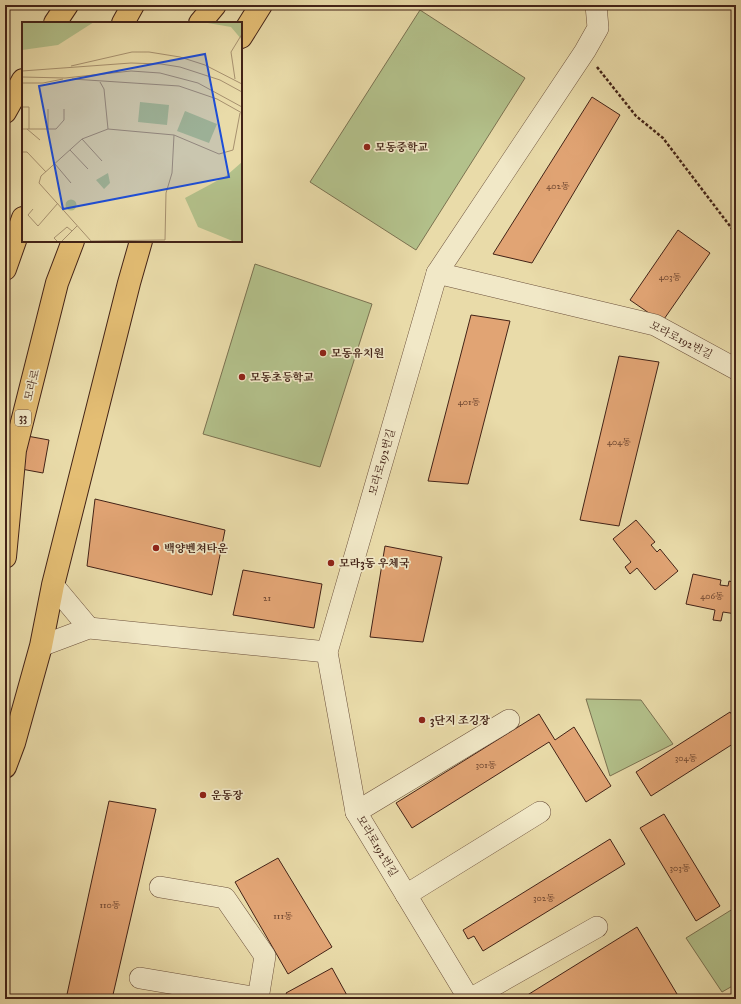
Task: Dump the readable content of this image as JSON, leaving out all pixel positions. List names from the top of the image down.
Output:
{
  "streets": {
    "main road": ["모라로", "33"],
    "street": ["모라로192번길"]
  },
  "places": [
    "모동중학교",
    "모동유치원",
    "모동초등학교",
    "백양벤쳐타운",
    "모라3동 우체국",
    "3단지 조깅장",
    "운동장"
  ],
  "house_numbers": [
    "402동",
    "403동",
    "401동",
    "404동",
    "406동",
    "21",
    "304동",
    "301동",
    "303동",
    "302동",
    "110동",
    "111동"
  ]
}
